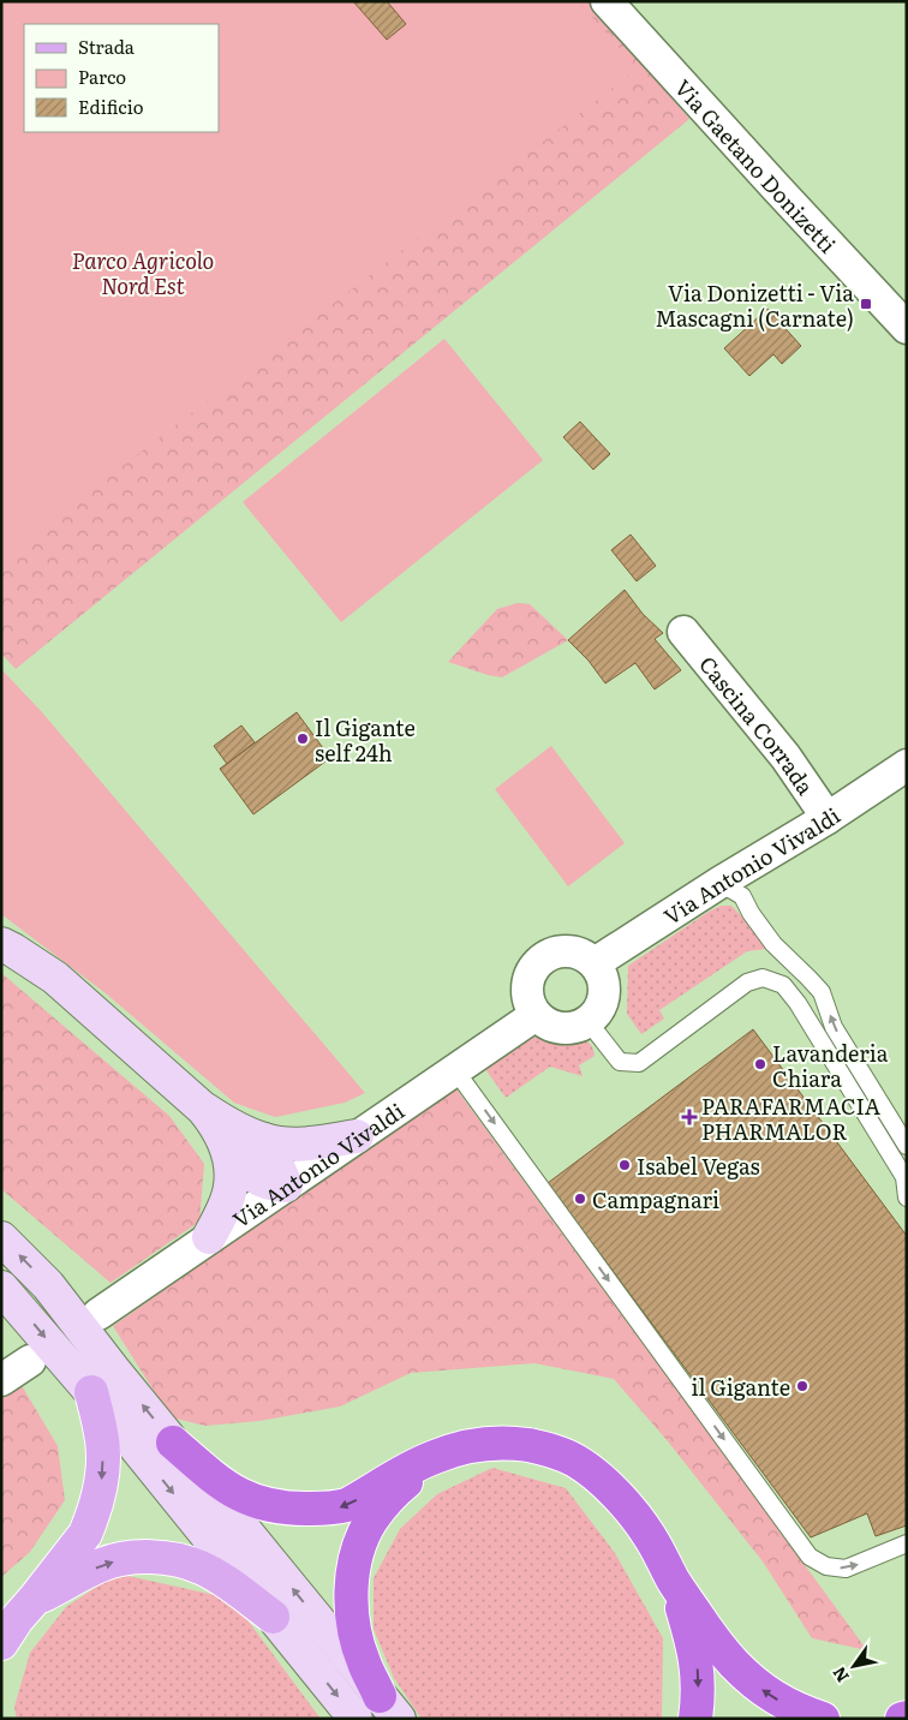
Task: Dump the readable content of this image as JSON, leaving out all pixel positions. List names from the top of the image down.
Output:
{
  "streets": {
    "street": ["Via Gaetano Donizetti", "Cascina Corrada", "Via Antonio Vivaldi"]
  },
  "crossings": [
    ["Cascina Corrada", "Via Antonio Vivaldi"]
  ],
  "parks": ["Parco Agricolo Nord Est"],
  "places": {
    "transit": ["Via Donizetti - Via Mascagni (Carnate)"],
    "other": [
      "Il Gigante self 24h",
      "Lavanderia Chiara",
      "Isabel Vegas",
      "Campagnari",
      "il Gigante"
    ],
    "health": ["PARAFARMACIA PHARMALOR"]
  },
  "legend": ["Strada", "Parco", "Edificio"],
  "north": "bottom left"
}
